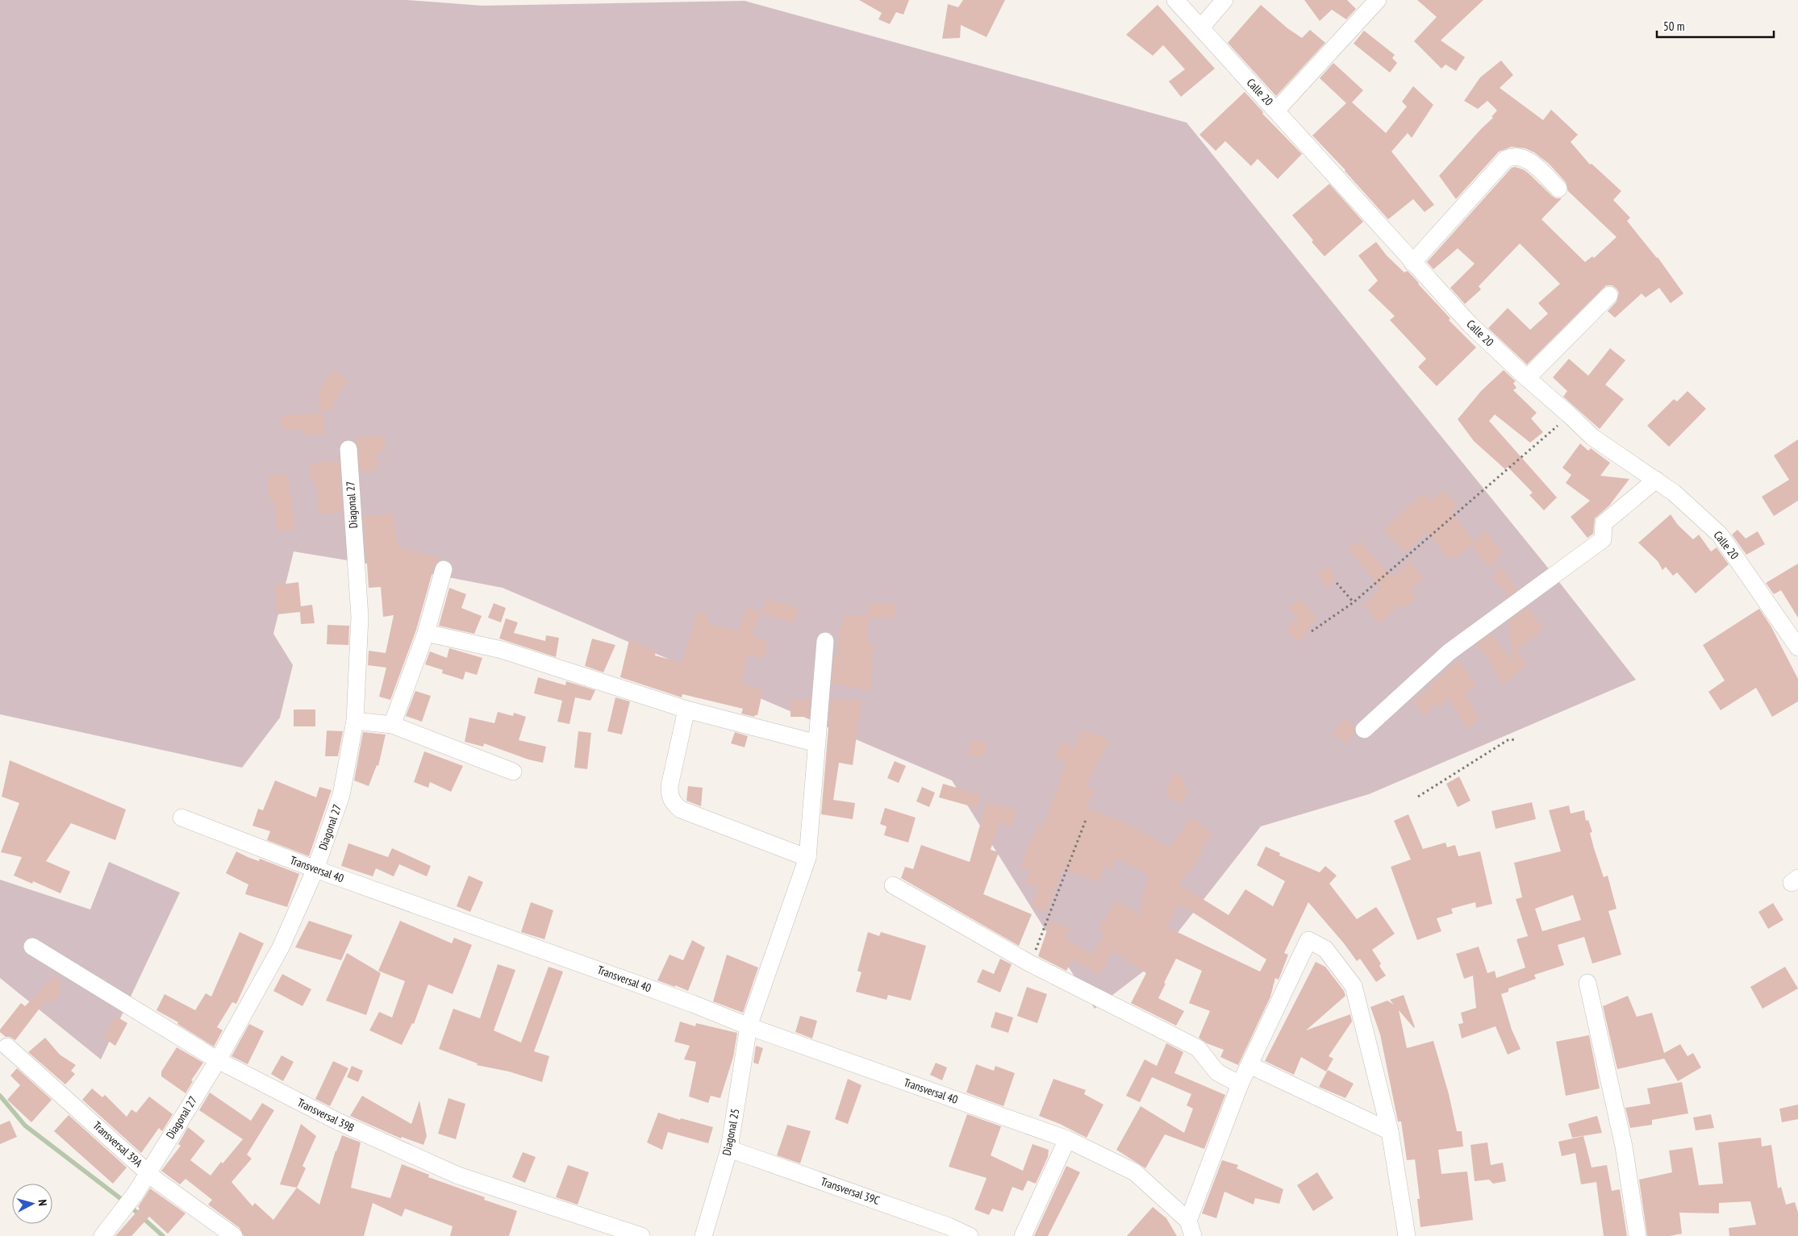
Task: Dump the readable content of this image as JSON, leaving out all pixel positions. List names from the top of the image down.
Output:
{
  "streets": {
    "street": [
      "Calle 20",
      "Diagonal 27",
      "Transversal 40",
      "Transversal 39B",
      "Diagonal 25",
      "Transversal 39A",
      "Transversal 39C"
    ]
  },
  "crossings": [
    ["Diagonal 27", "Transversal 40"],
    ["Diagonal 27", "Transversal 39B"],
    ["Diagonal 27", "Transversal 39A"],
    ["Transversal 40", "Diagonal 25"],
    ["Diagonal 25", "Transversal 39C"]
  ],
  "scale_bar": "50 m",
  "north": "right"
}
